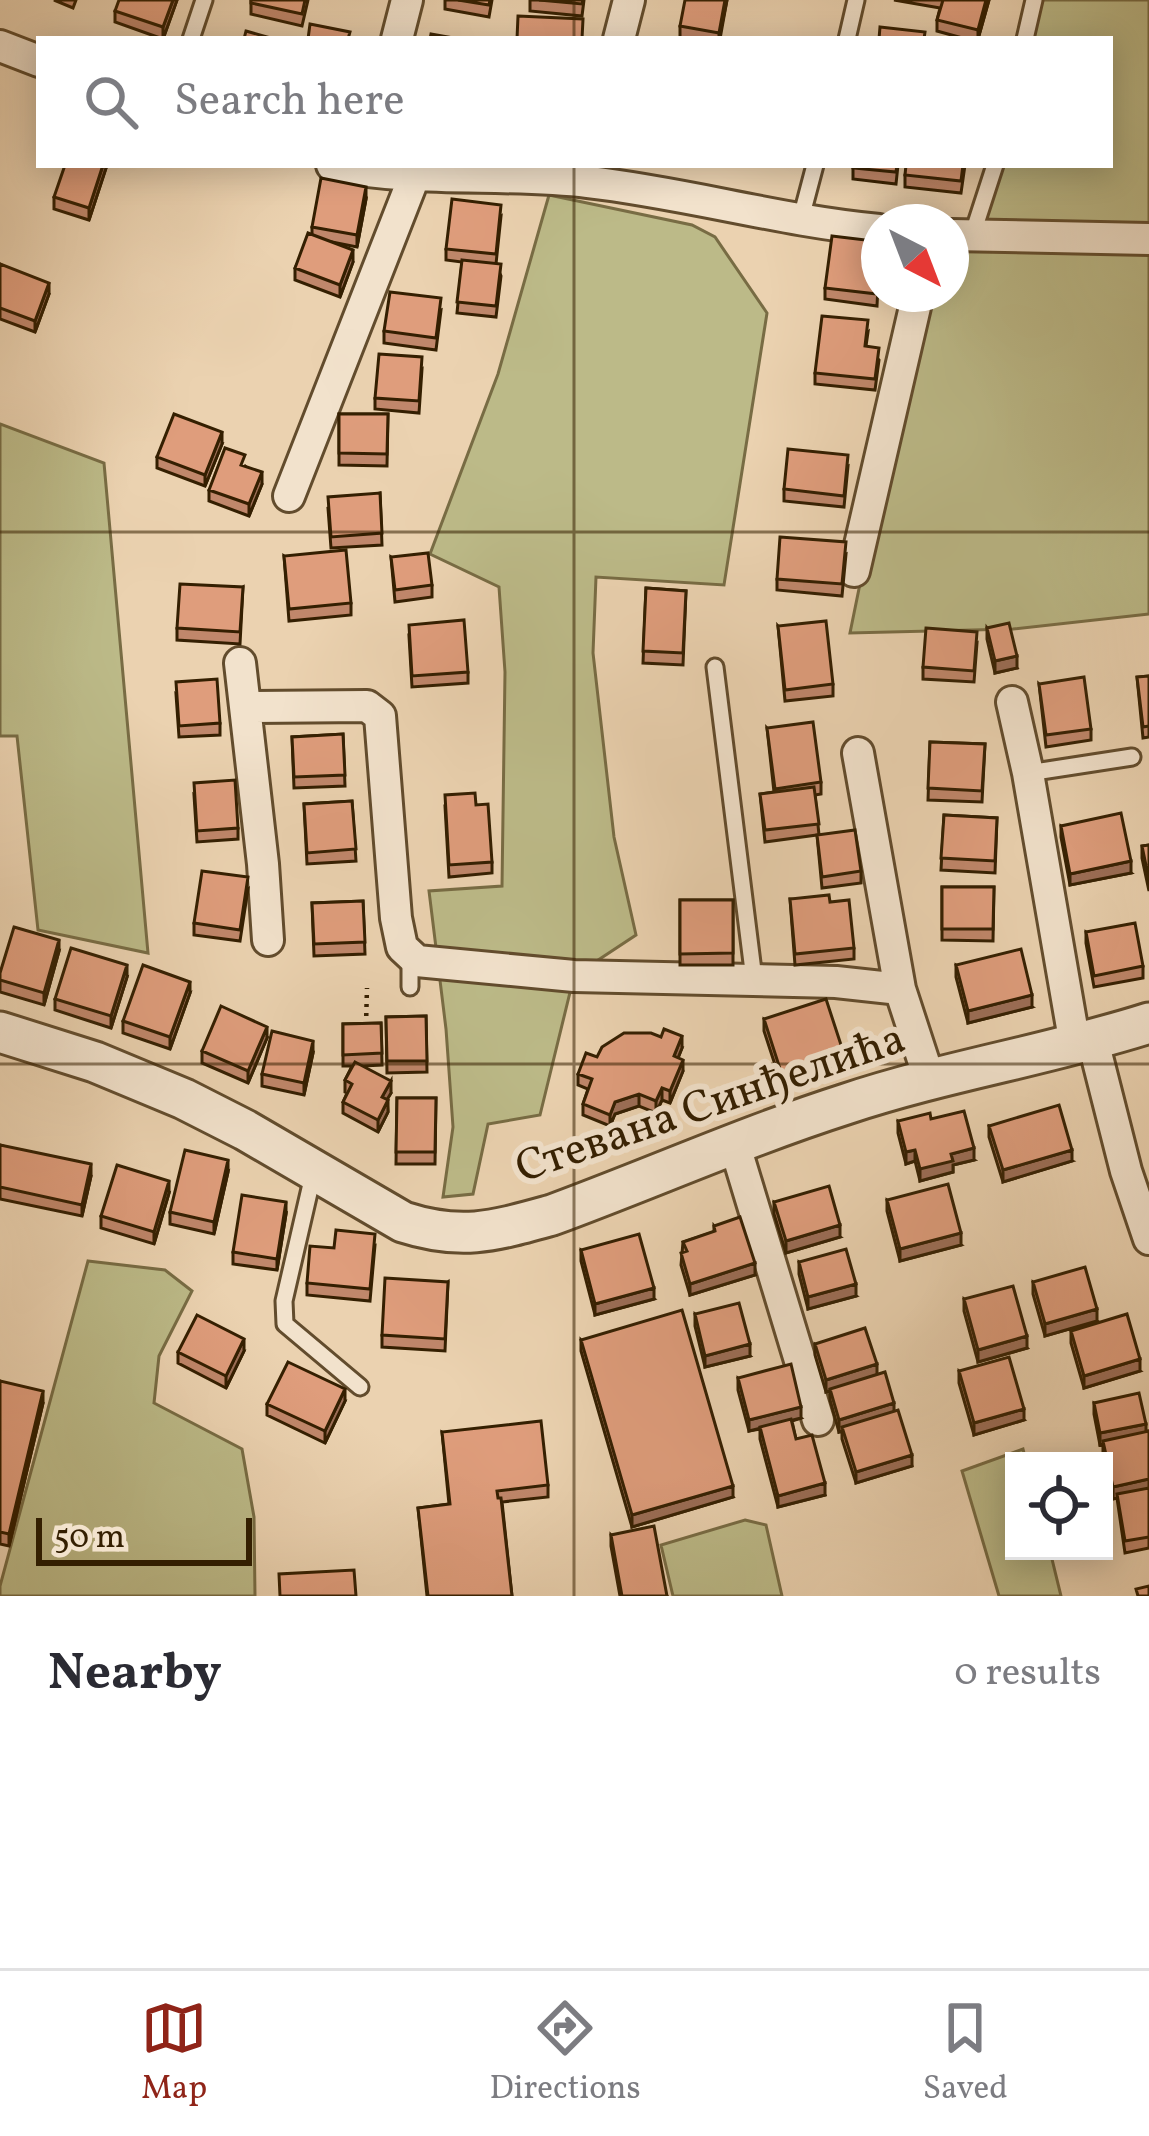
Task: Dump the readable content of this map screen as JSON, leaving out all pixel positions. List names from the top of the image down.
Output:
{
  "streets": {
    "street": ["Стевана Синђелића"]
  },
  "scale_bar": "50 m",
  "north": "bottom right",
  "page": {
    "search": "Search here",
    "scale": "50 m",
    "heading": ["Nearby", "0 results"],
    "nav": ["Map", "Directions", "Saved"]
  }
}
